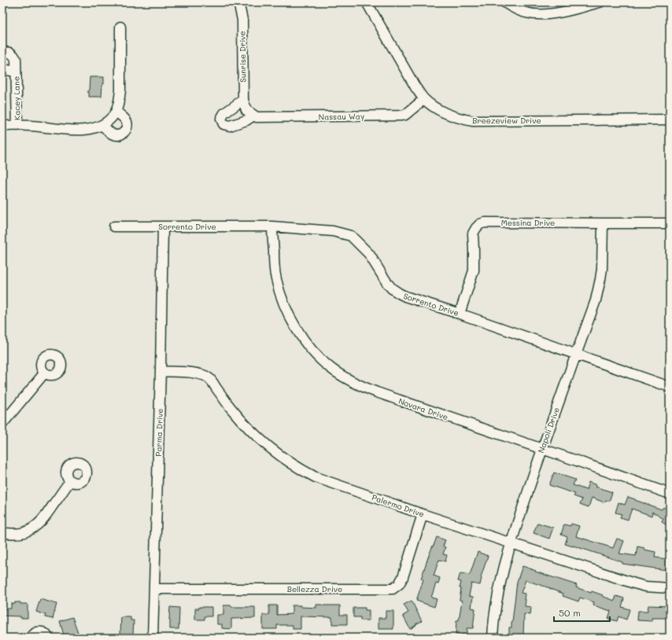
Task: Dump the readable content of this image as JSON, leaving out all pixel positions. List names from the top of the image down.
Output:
{
  "streets": {
    "street": [
      "Sunrise Drive",
      "Kacey Lane",
      "Nassau Way",
      "Breezeview Drive",
      "Messina Drive",
      "Sorrento Drive",
      "Novara Drive",
      "Napoli Drive",
      "Parma Drive",
      "Palermo Drive",
      "Bellezza Drive"
    ]
  },
  "crossings": [
    ["Sunrise Drive", "Nassau Way"],
    ["Nassau Way", "Breezeview Drive"],
    ["Messina Drive", "Sorrento Drive"],
    ["Messina Drive", "Napoli Drive"],
    ["Sorrento Drive", "Novara Drive"],
    ["Sorrento Drive", "Napoli Drive"],
    ["Sorrento Drive", "Parma Drive"],
    ["Novara Drive", "Napoli Drive"],
    ["Napoli Drive", "Palermo Drive"],
    ["Parma Drive", "Palermo Drive"],
    ["Parma Drive", "Bellezza Drive"],
    ["Palermo Drive", "Bellezza Drive"]
  ],
  "scale_bar": "50 m"
}
